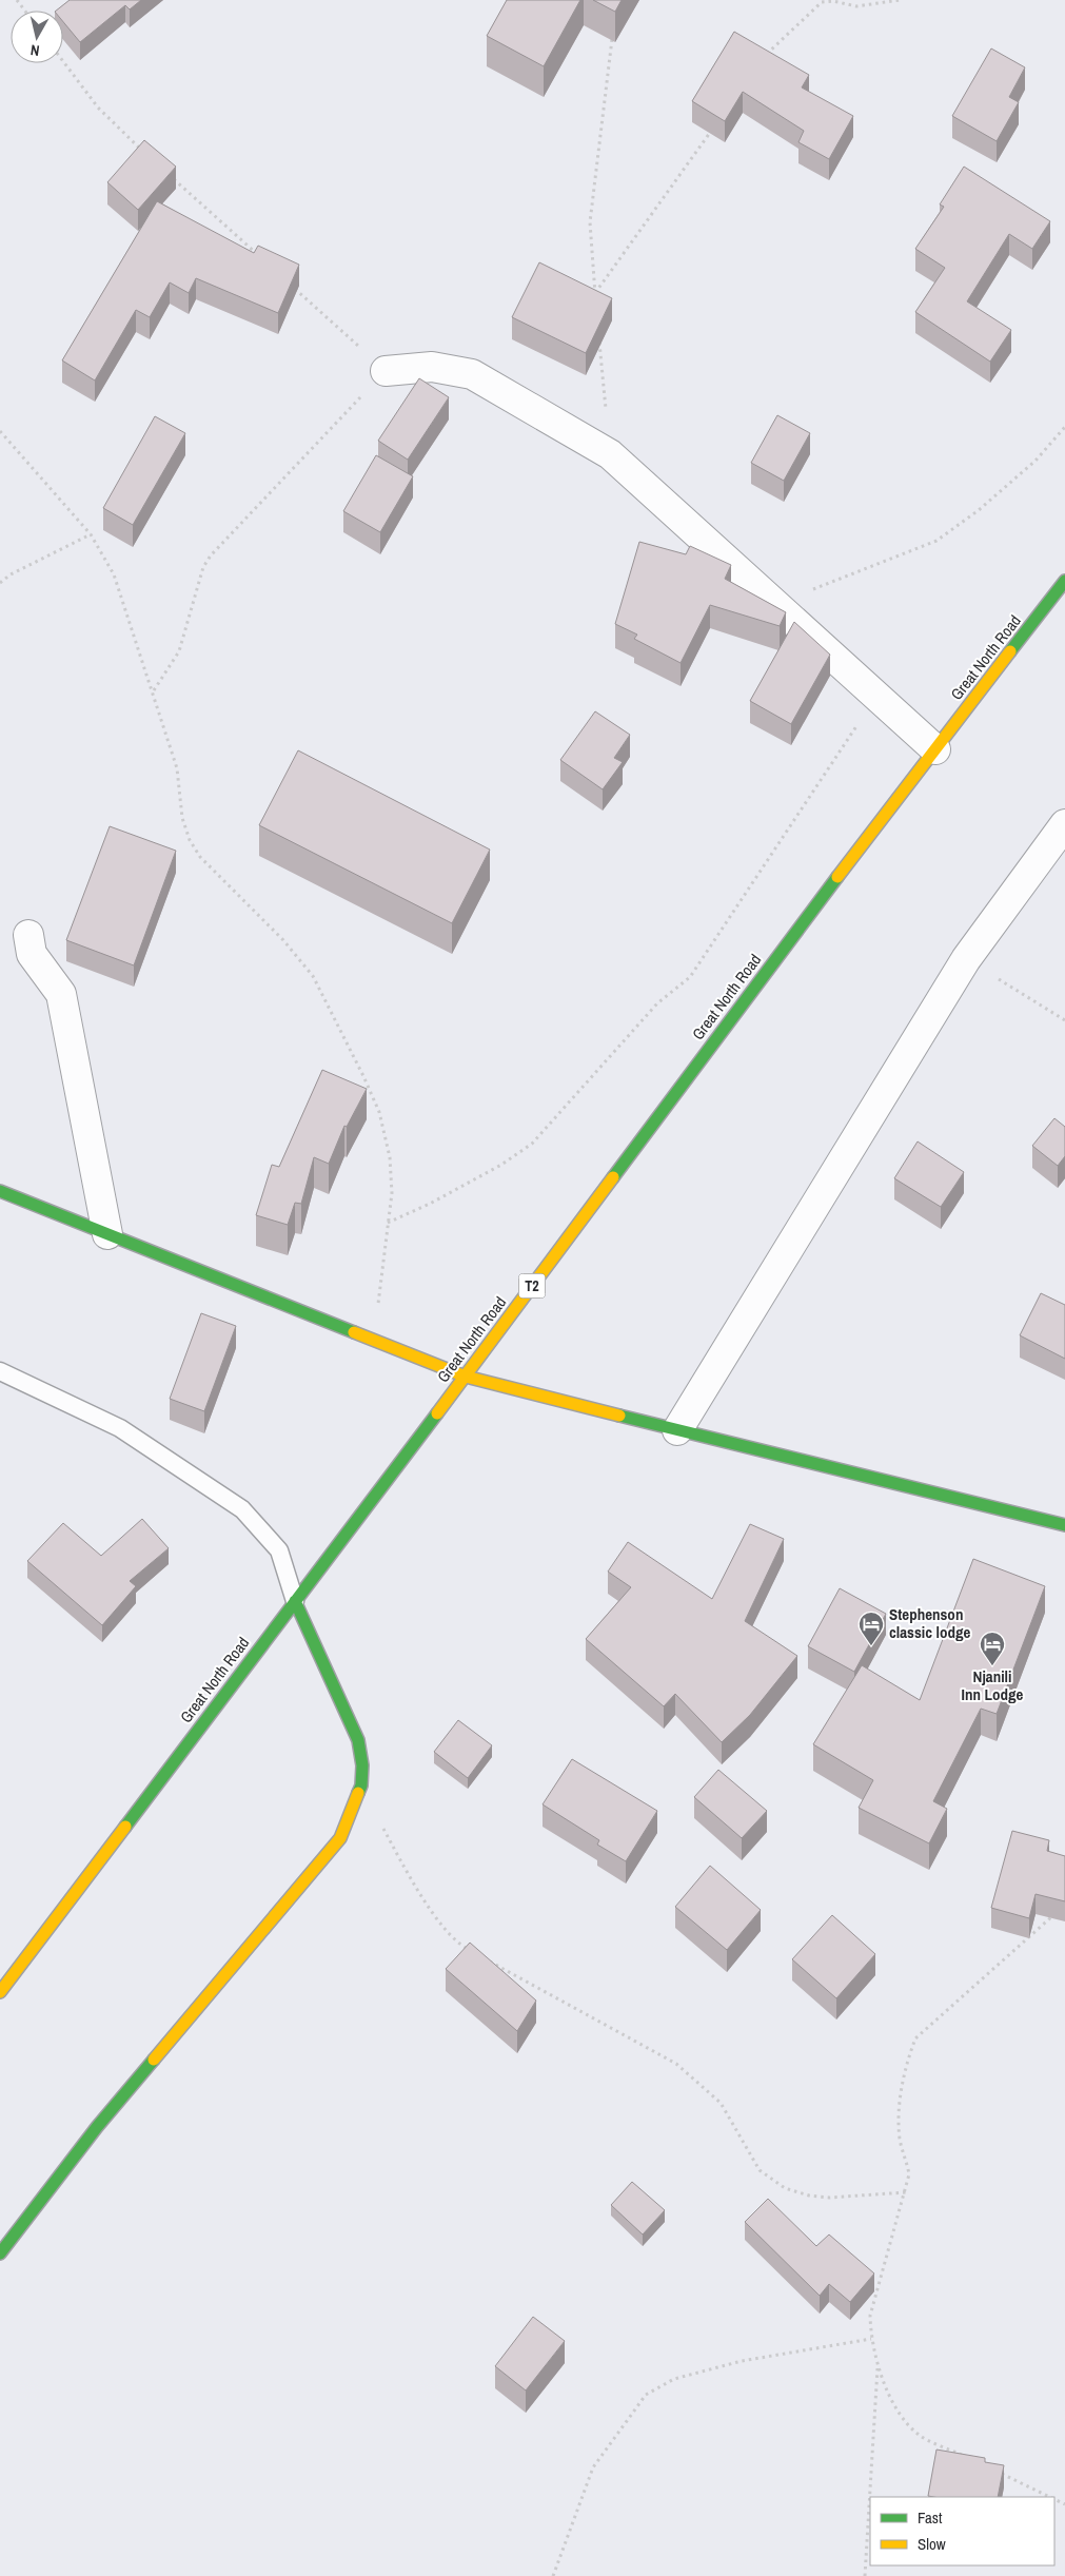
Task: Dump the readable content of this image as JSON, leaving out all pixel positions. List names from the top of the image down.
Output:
{
  "streets": {
    "main road": ["Great North Road", "T2"]
  },
  "places": {
    "hotel": ["Stephenson classic lodge", "Njanili Inn Lodge"]
  },
  "legend": ["Fast", "Slow"],
  "north": "bottom"
}
